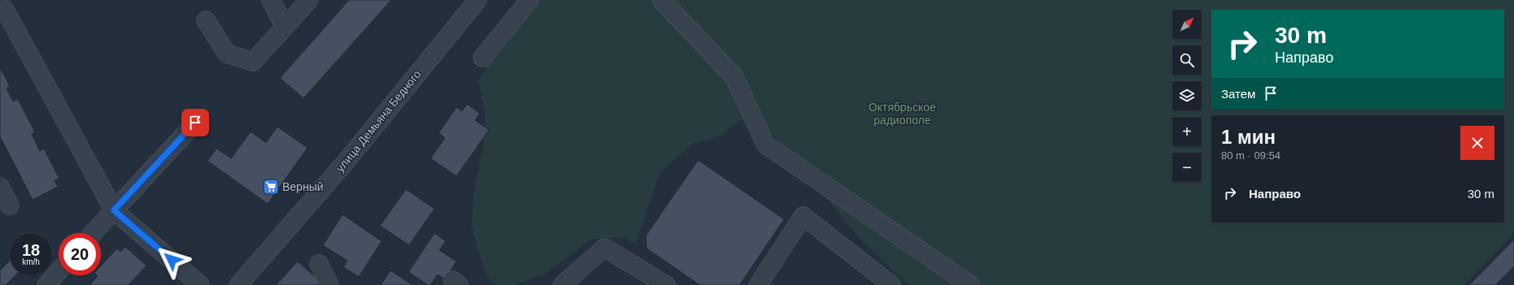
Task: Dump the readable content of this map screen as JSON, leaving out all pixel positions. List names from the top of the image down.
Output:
{
  "streets": {
    "street": ["улица Демьяна Бедного"]
  },
  "parks": ["Октябрьское радиополе"],
  "places": {
    "supermarket": ["Верный"]
  },
  "north": "top right",
  "page": {
    "map_buttons": ["+", "−"],
    "turn": ["30 m", "Направо"],
    "then": "Затем",
    "heading": ["1 мин", "80 m · 09:54"],
    "list": [
      {
        "name": "Направо",
        "value": "30 m"
      }
    ],
    "speed": "18 km/h",
    "limit": "20"
  }
}
